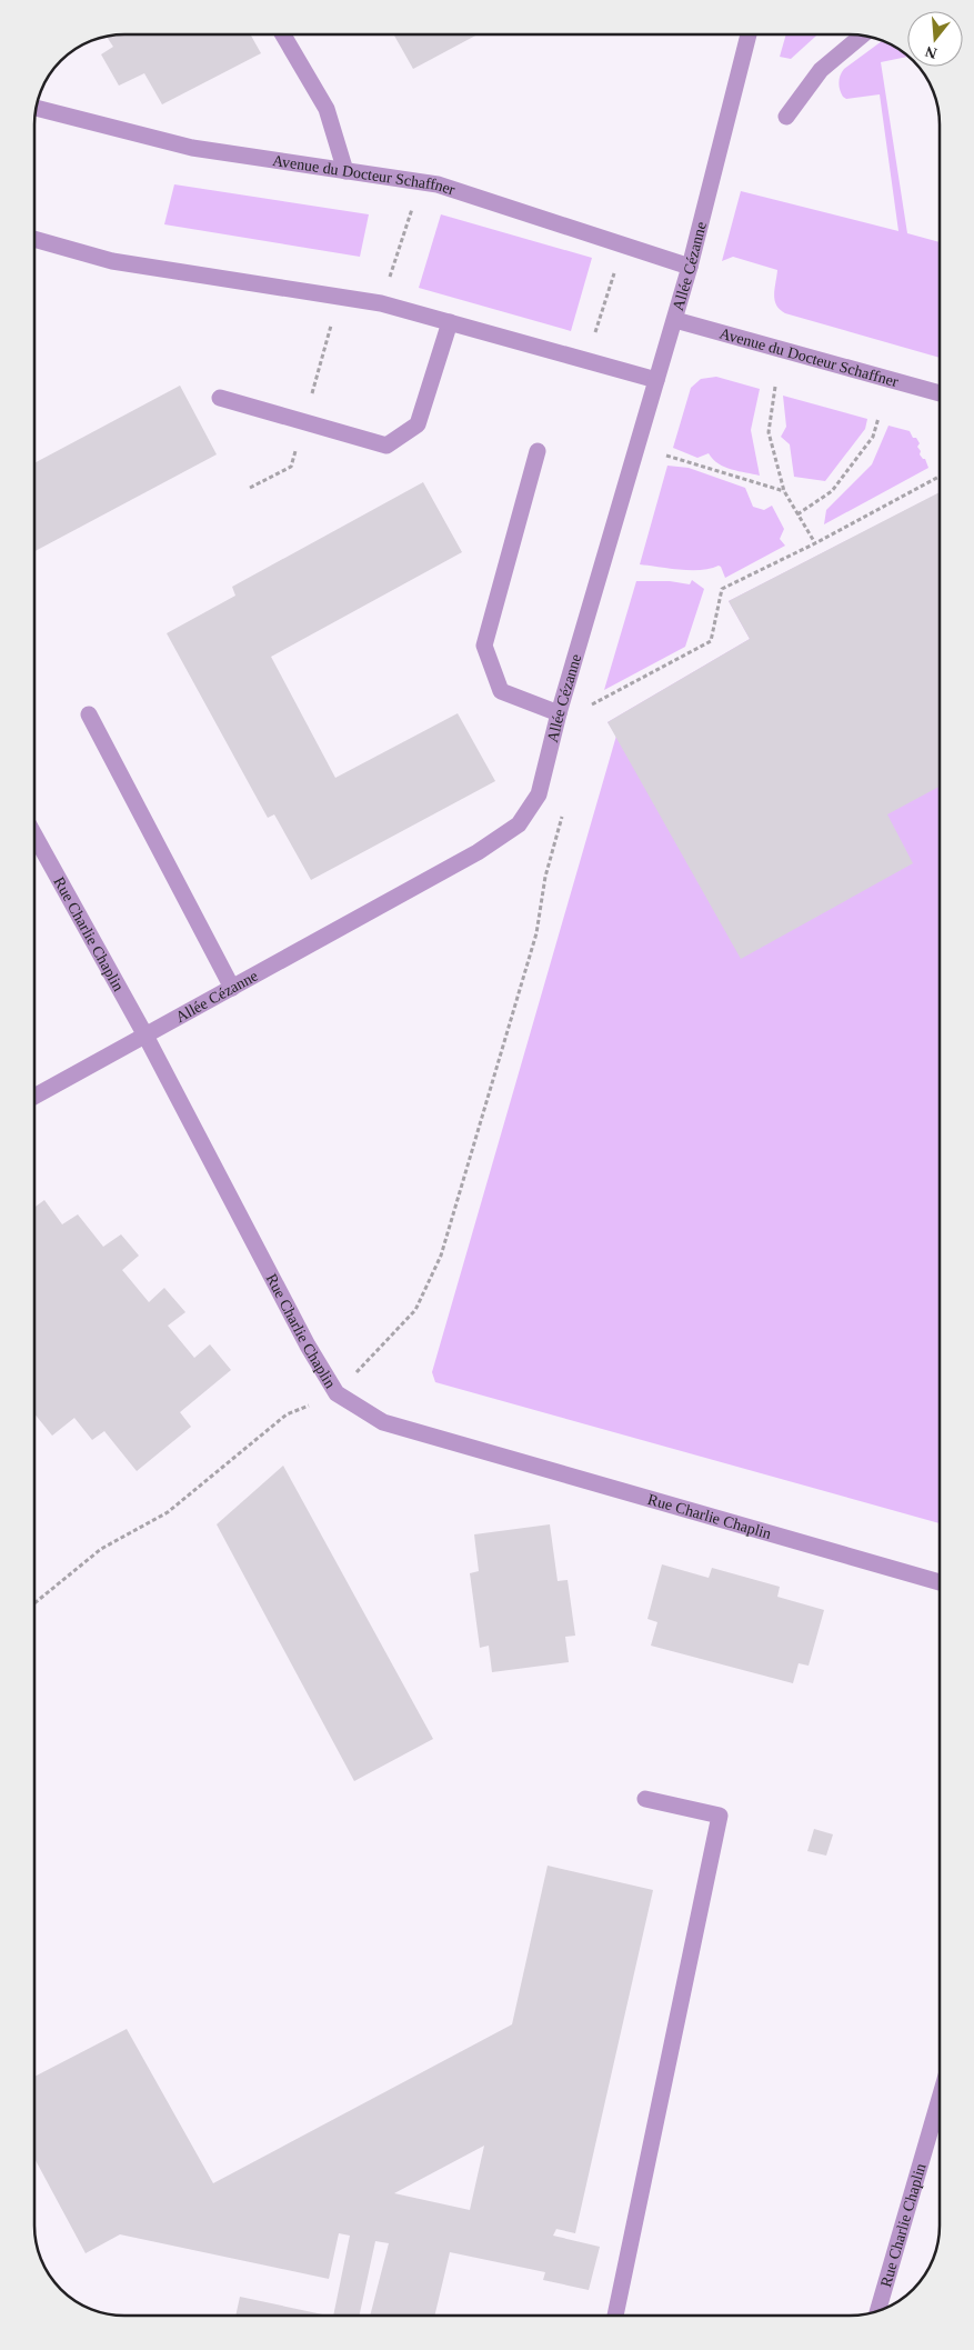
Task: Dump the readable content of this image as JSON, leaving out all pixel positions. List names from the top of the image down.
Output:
{
  "streets": {
    "street": ["Avenue du Docteur Schaffner", "Allée Cézanne", "Rue Charlie Chaplin"]
  },
  "crossings": [
    ["Avenue du Docteur Schaffner", "Allée Cézanne"],
    ["Allée Cézanne", "Rue Charlie Chaplin"]
  ],
  "north": "bottom"
}
